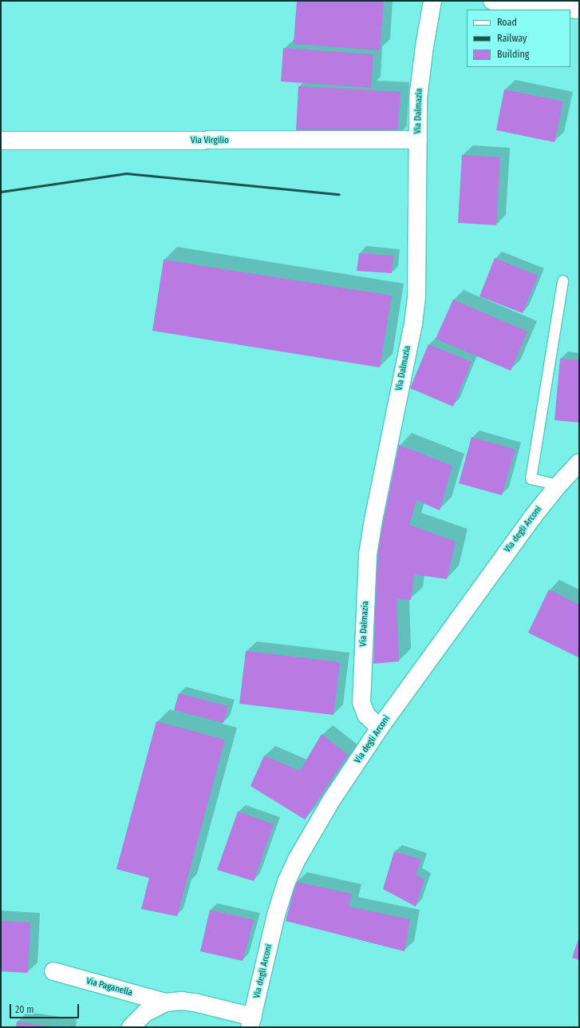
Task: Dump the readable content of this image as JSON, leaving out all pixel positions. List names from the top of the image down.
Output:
{
  "streets": {
    "street": [
      "Via Dalmazia",
      "Via Virgilio",
      "Via degli Arconi",
      "Via Paganella"
    ]
  },
  "crossings": [
    ["Via Dalmazia", "Via Virgilio"],
    ["Via Dalmazia", "Via degli Arconi"],
    ["Via degli Arconi", "Via Paganella"]
  ],
  "legend": ["Road", "Railway", "Building"],
  "scale_bar": "20 m"
}
